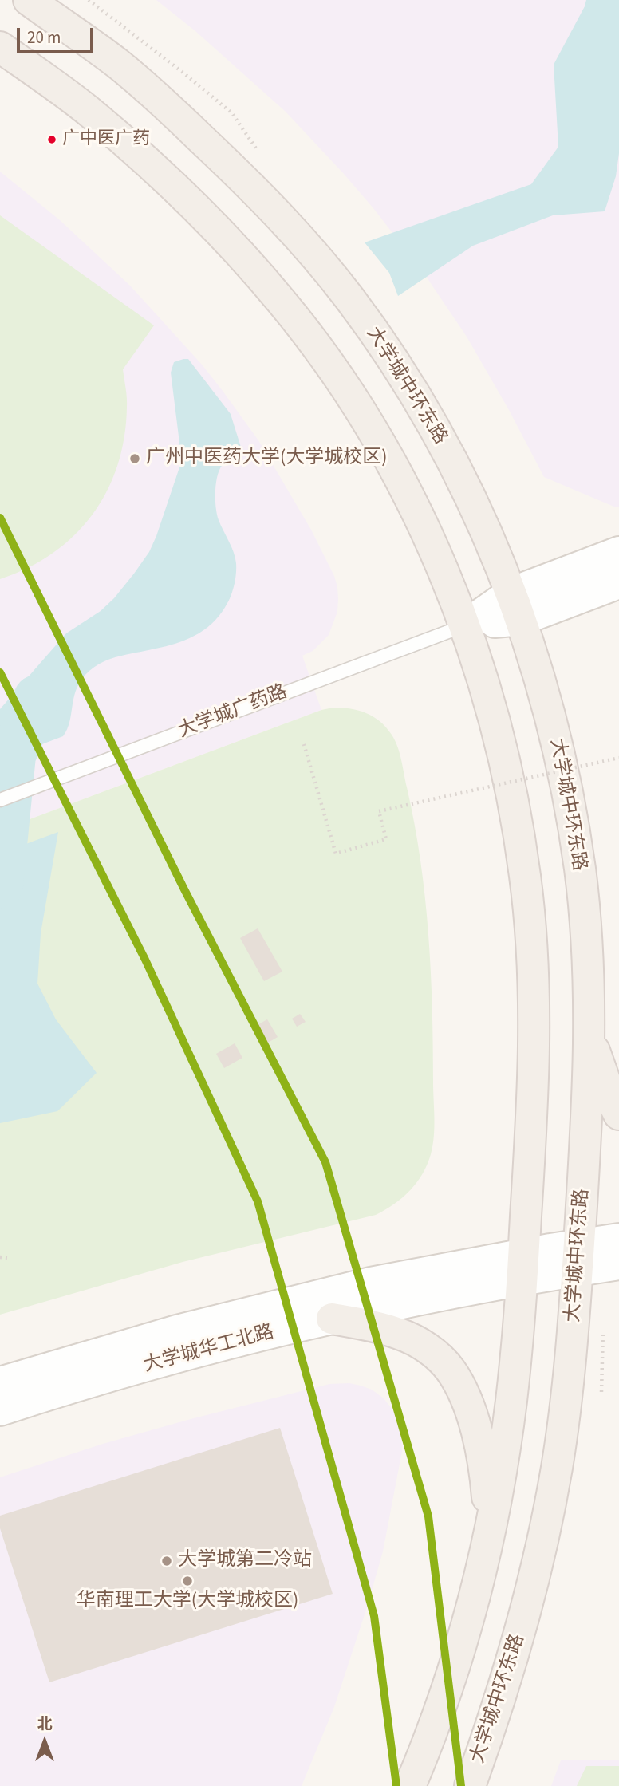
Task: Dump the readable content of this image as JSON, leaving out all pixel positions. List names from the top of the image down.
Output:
{
  "streets": {
    "main road": ["大学城中环东路", "大学城广药路", "大学城华工北路"]
  },
  "crossings": [
    ["大学城中环东路", "大学城广药路"],
    ["大学城中环东路", "大学城华工北路"]
  ],
  "places": [
    "广中医广药",
    "广州中医药大学(大学城校区)",
    "大学城第二冷站",
    "华南理工大学(大学城校区)"
  ],
  "scale_bar": "20 m",
  "north": "top"
}
